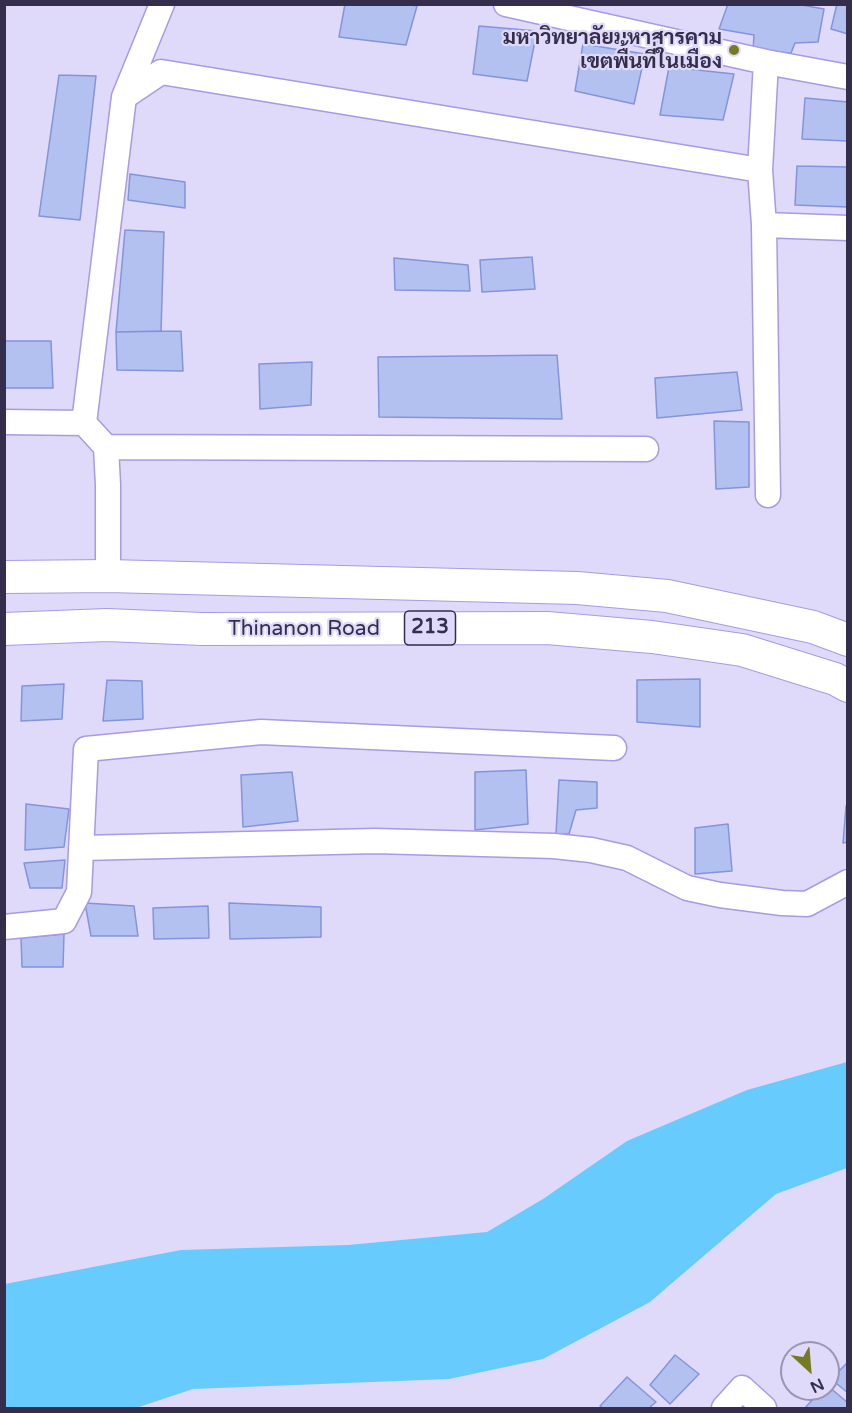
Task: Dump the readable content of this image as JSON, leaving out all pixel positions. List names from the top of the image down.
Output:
{
  "streets": {
    "main road": ["213", "Thinanon Road"]
  },
  "places": ["มหาวิทยาลัยมหาสารคาม เขตพื้นที่ในเมือง"],
  "north": "bottom right"
}
